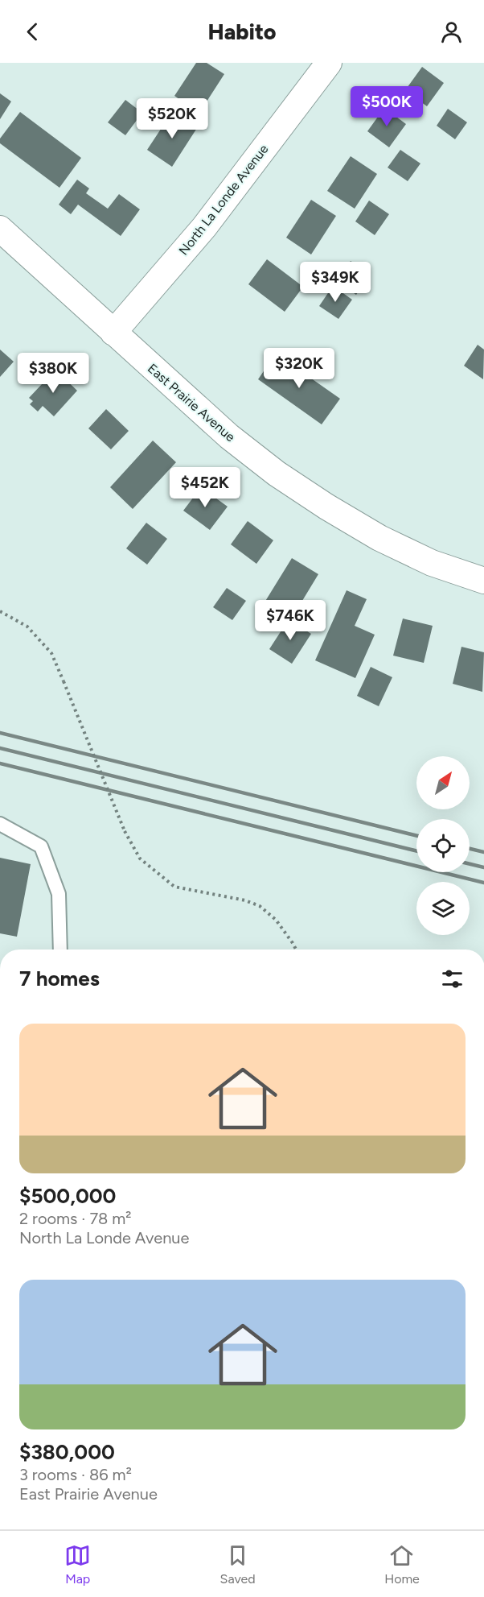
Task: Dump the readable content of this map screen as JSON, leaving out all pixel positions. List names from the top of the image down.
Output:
{
  "streets": {
    "street": ["North La Londe Avenue", "East Prairie Avenue"]
  },
  "crossings": [
    ["North La Londe Avenue", "East Prairie Avenue"]
  ],
  "north": "top right",
  "page": {
    "header": "Habito",
    "price": [
      "$500K",
      "$520K",
      "$349K",
      "$320K",
      "$380K",
      "$452K",
      "$746K"
    ],
    "heading": "7 homes",
    "list": [
      {
        "name": "$500,000",
        "note": "2 rooms · 78 m² · North La Londe Avenue"
      },
      {
        "name": "$380,000",
        "note": "3 rooms · 86 m² · East Prairie Avenue"
      }
    ],
    "tabs": ["Map", "Saved", "Home"]
  }
}
